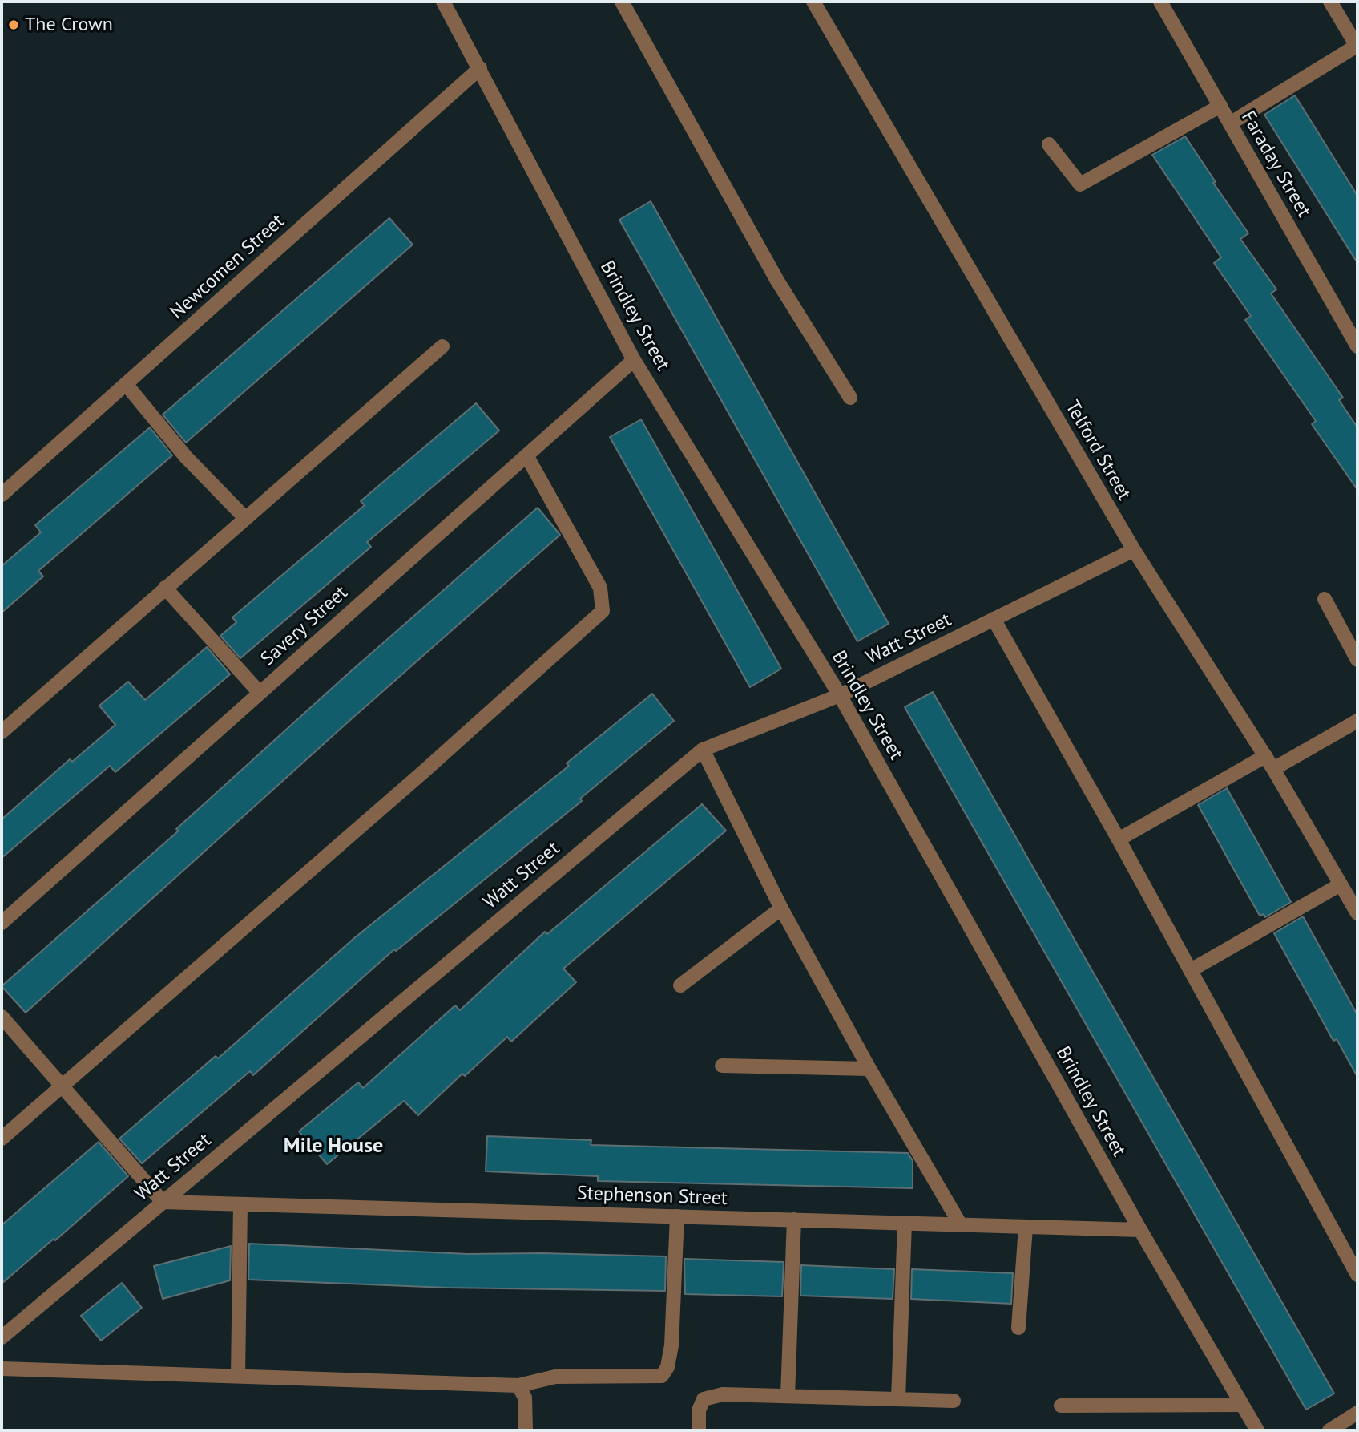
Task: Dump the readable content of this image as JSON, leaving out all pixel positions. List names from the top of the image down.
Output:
{
  "streets": {
    "street": [
      "Faraday Street",
      "Newcomen Street",
      "Brindley Street",
      "Telford Street",
      "Savery Street",
      "Watt Street",
      "Stephenson Street"
    ]
  },
  "crossings": [
    ["Newcomen Street", "Brindley Street"],
    ["Brindley Street", "Savery Street"],
    ["Brindley Street", "Watt Street"],
    ["Brindley Street", "Stephenson Street"],
    ["Telford Street", "Watt Street"],
    ["Watt Street", "Stephenson Street"]
  ],
  "districts": ["Mile House"],
  "places": ["The Crown"]
}
